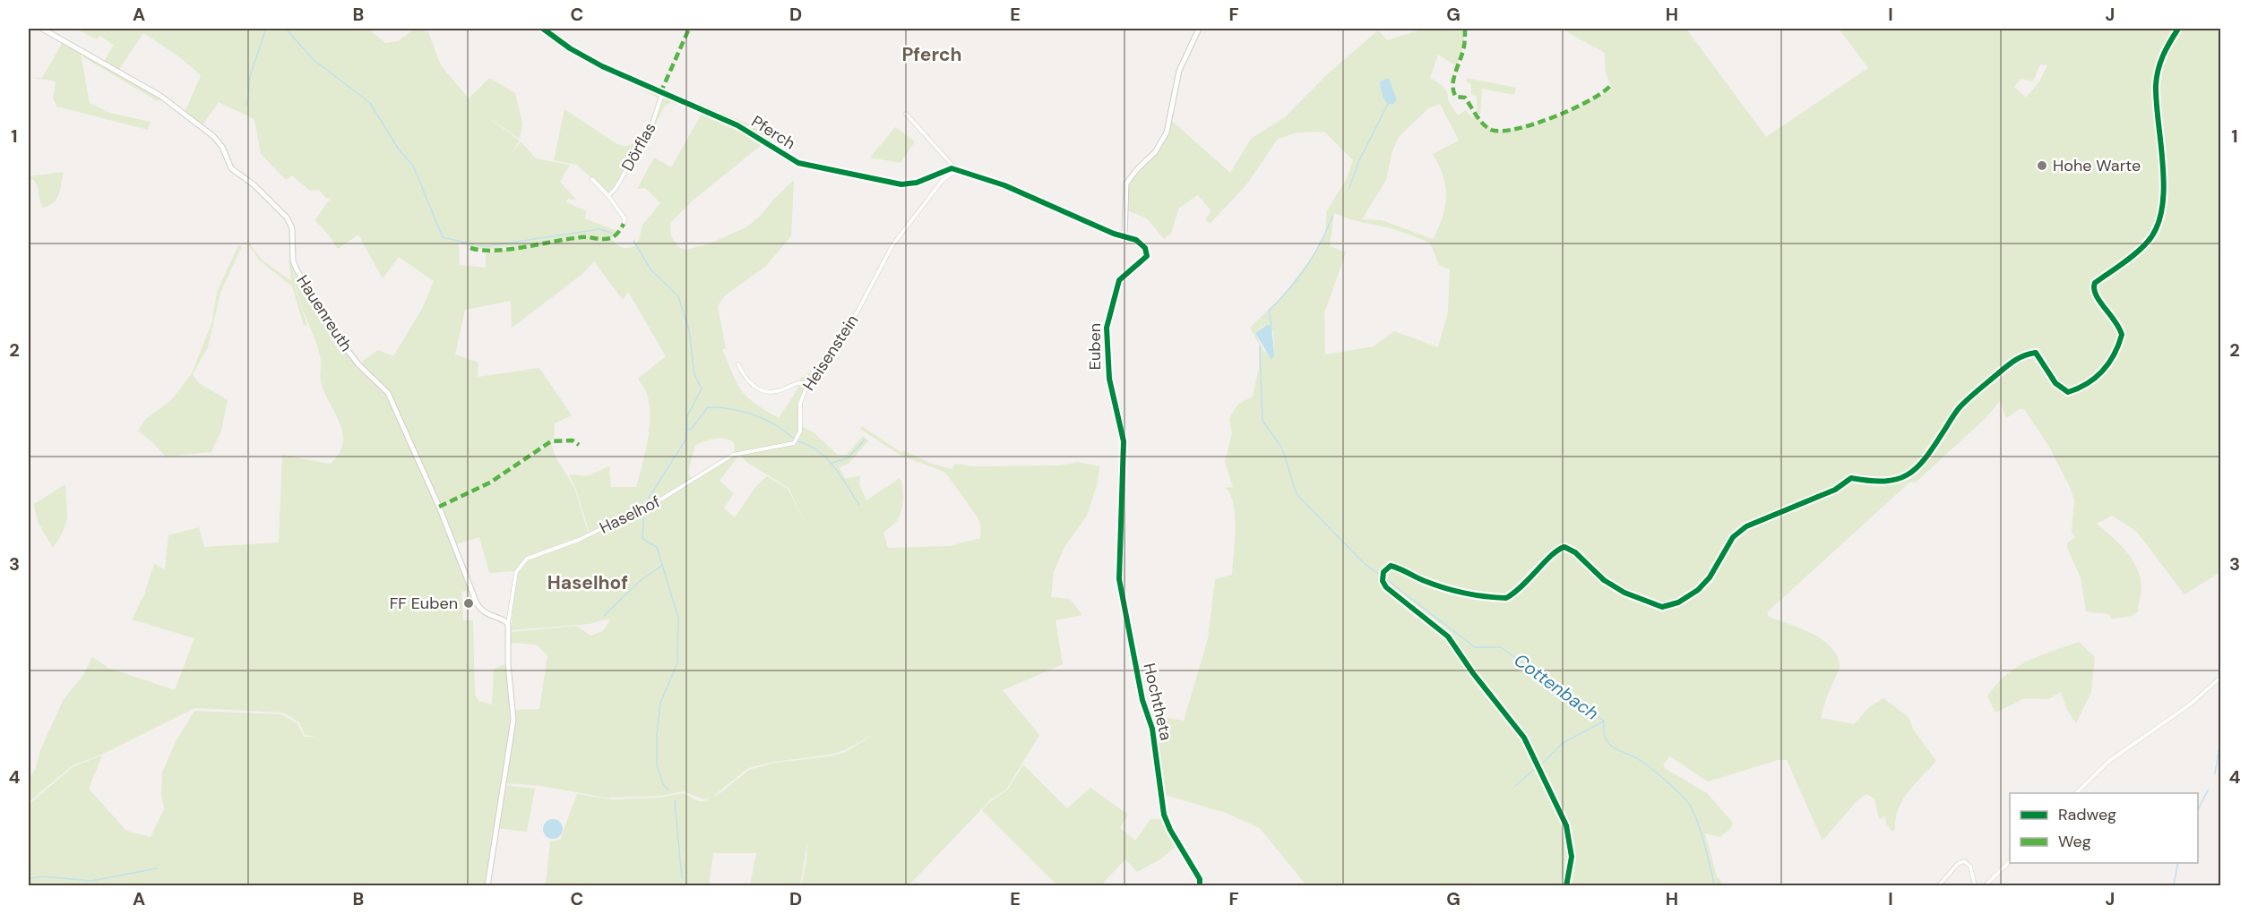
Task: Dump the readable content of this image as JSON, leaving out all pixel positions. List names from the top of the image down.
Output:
{
  "streets": {
    "street": [
      "Pferch",
      "Dörflas",
      "Hauenreuth",
      "Euben",
      "Heisenstein",
      "Haselhof",
      "Hochtheta"
    ]
  },
  "crossings": [
    ["Pferch", "Dörflas"],
    ["Pferch", "Euben"],
    ["Pferch", "Heisenstein"],
    ["Hauenreuth", "Haselhof"],
    ["Euben", "Heisenstein"],
    ["Euben", "Hochtheta"],
    ["Heisenstein", "Haselhof"]
  ],
  "districts": ["Pferch", "Haselhof"],
  "water": ["Cottenbach"],
  "places": ["Hohe Warte", "FF Euben"],
  "legend": ["Radweg", "Weg"],
  "grid": {
    "columns": [
      "A",
      "B",
      "C",
      "D",
      "E",
      "F",
      "G",
      "H",
      "I",
      "J"
    ],
    "rows": [
      "1",
      "2",
      "3",
      "4"
    ]
  }
}
